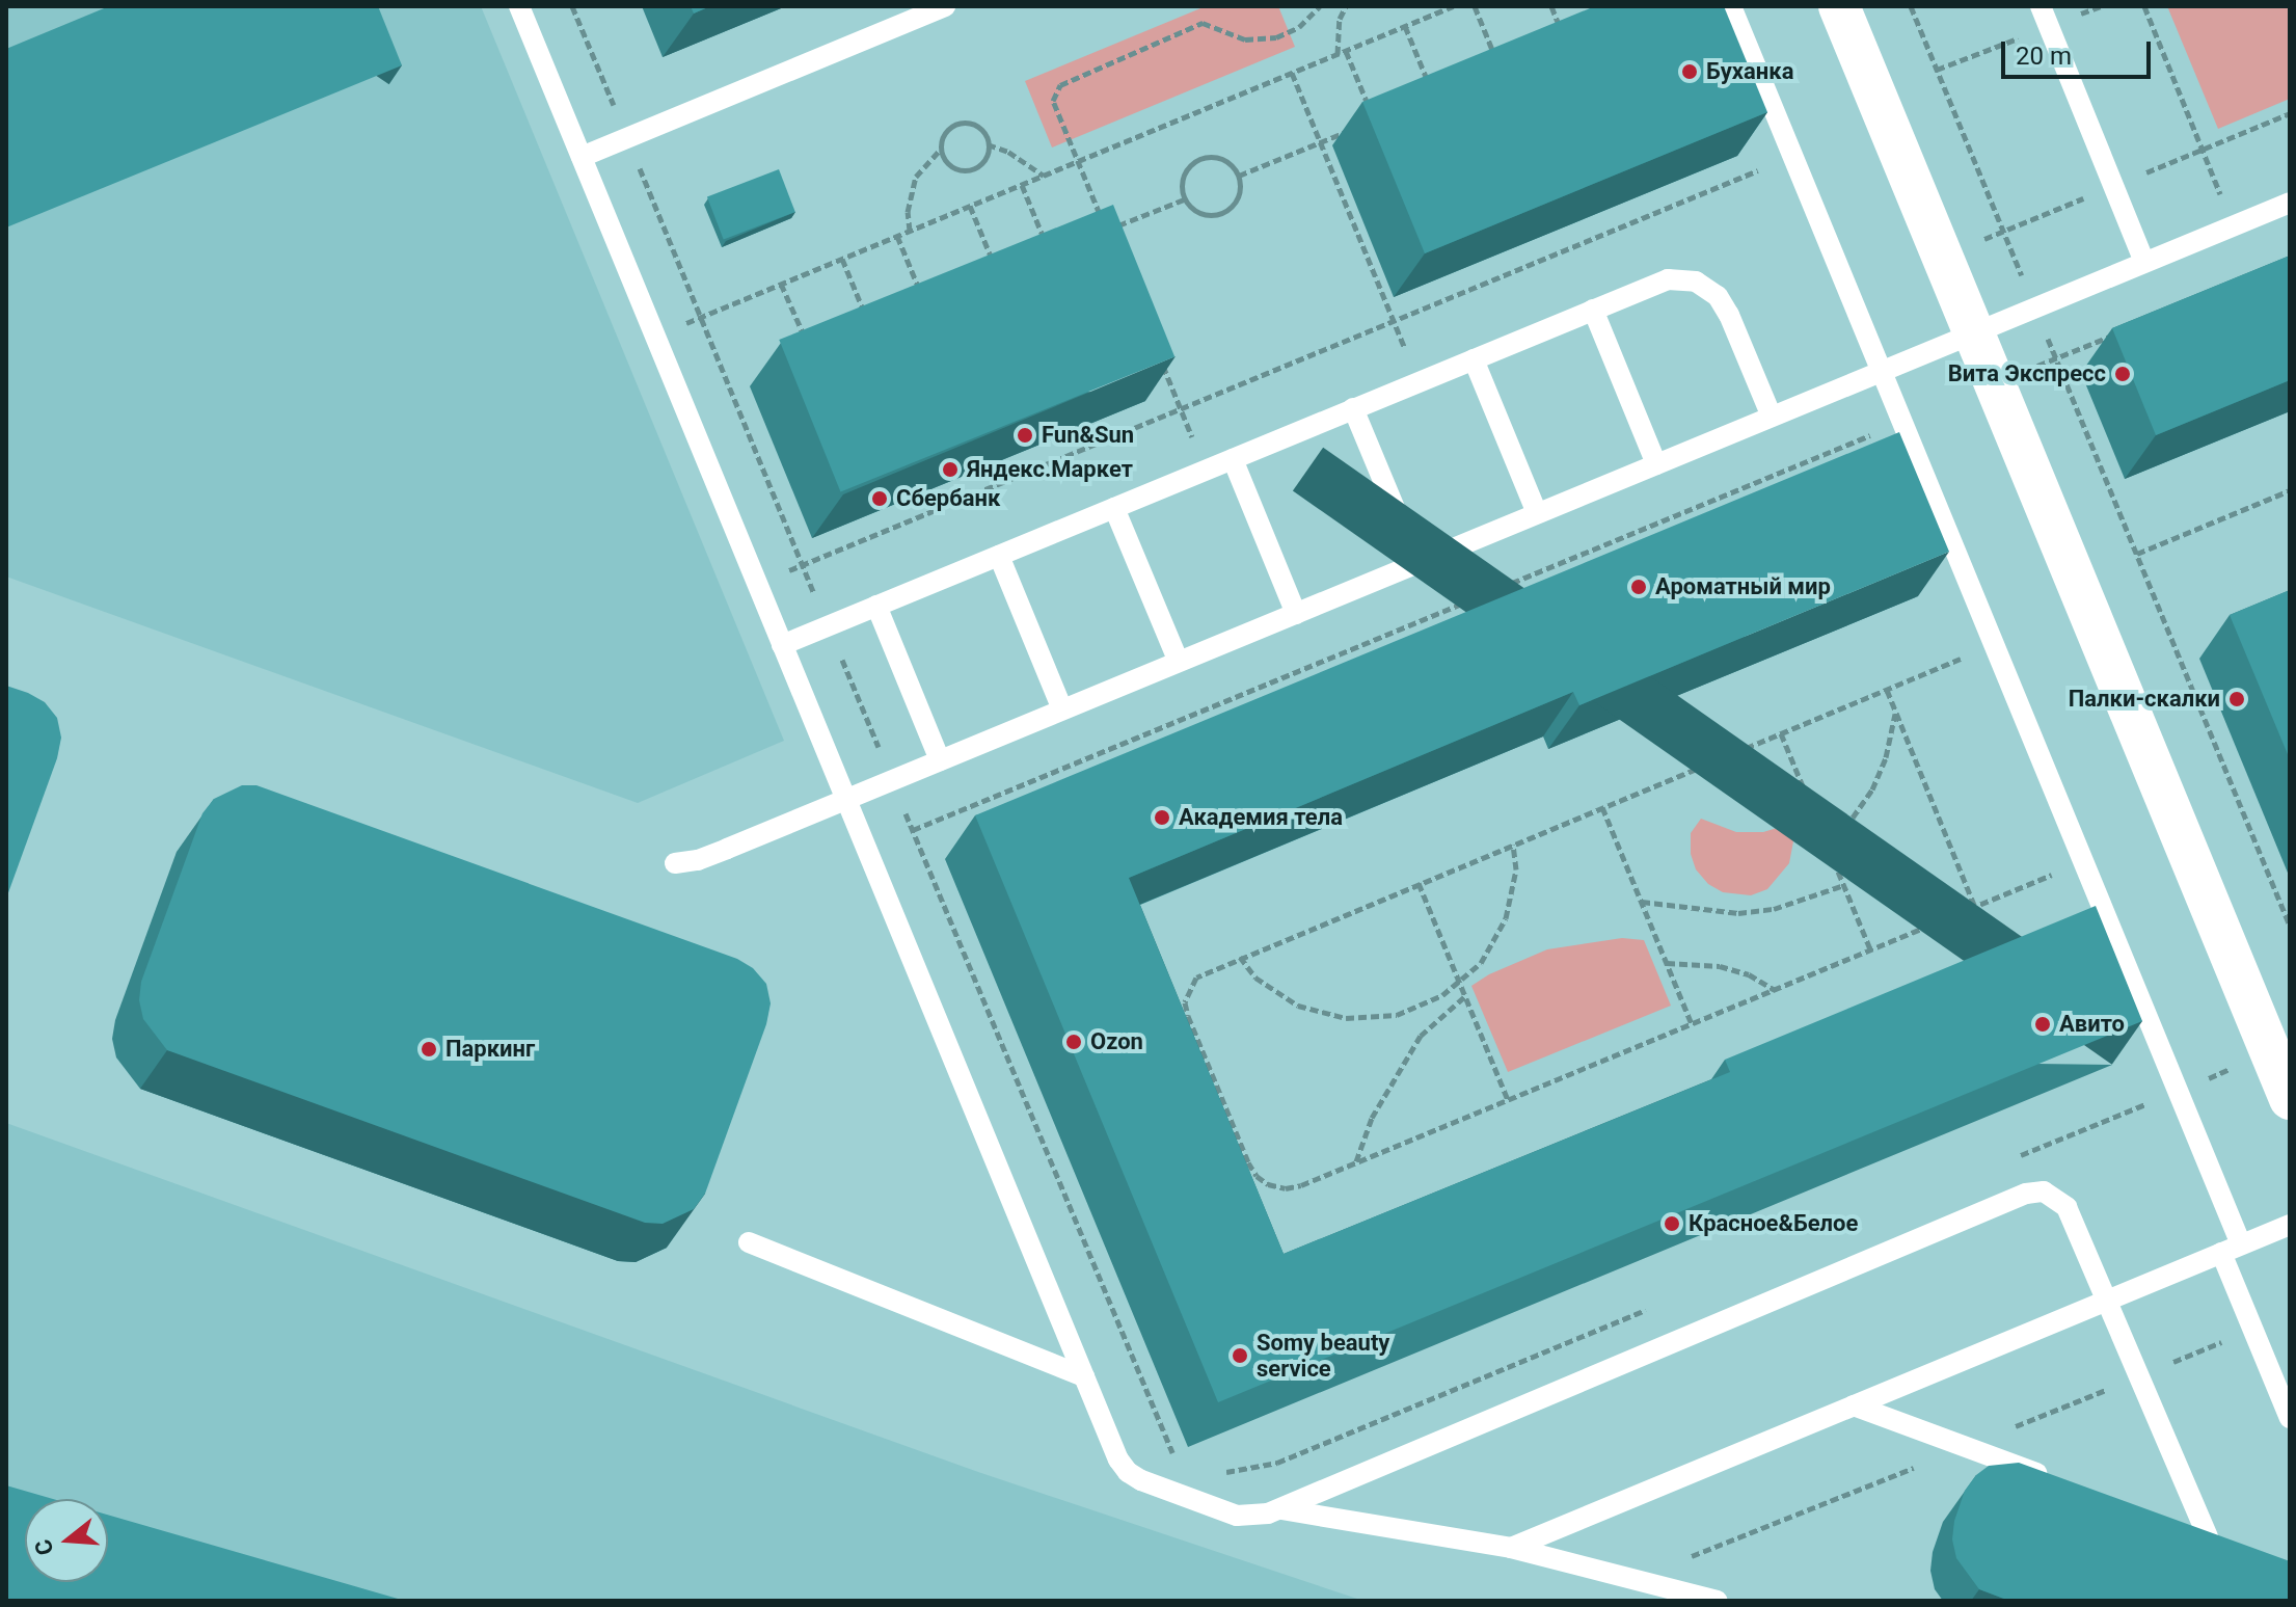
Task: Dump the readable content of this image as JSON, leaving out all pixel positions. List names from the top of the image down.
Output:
{
  "places": [
    "Буханка",
    "Вита Экспресс",
    "Fun&Sun",
    "Яндекс.Маркет",
    "Сбербанк",
    "Ароматный мир",
    "Палки-скалки",
    "Академия тела",
    "Авито",
    "Ozon",
    "Паркинг",
    "Красное&Белое",
    "Somy beauty service"
  ],
  "scale_bar": "20 m",
  "north": "left"
}
